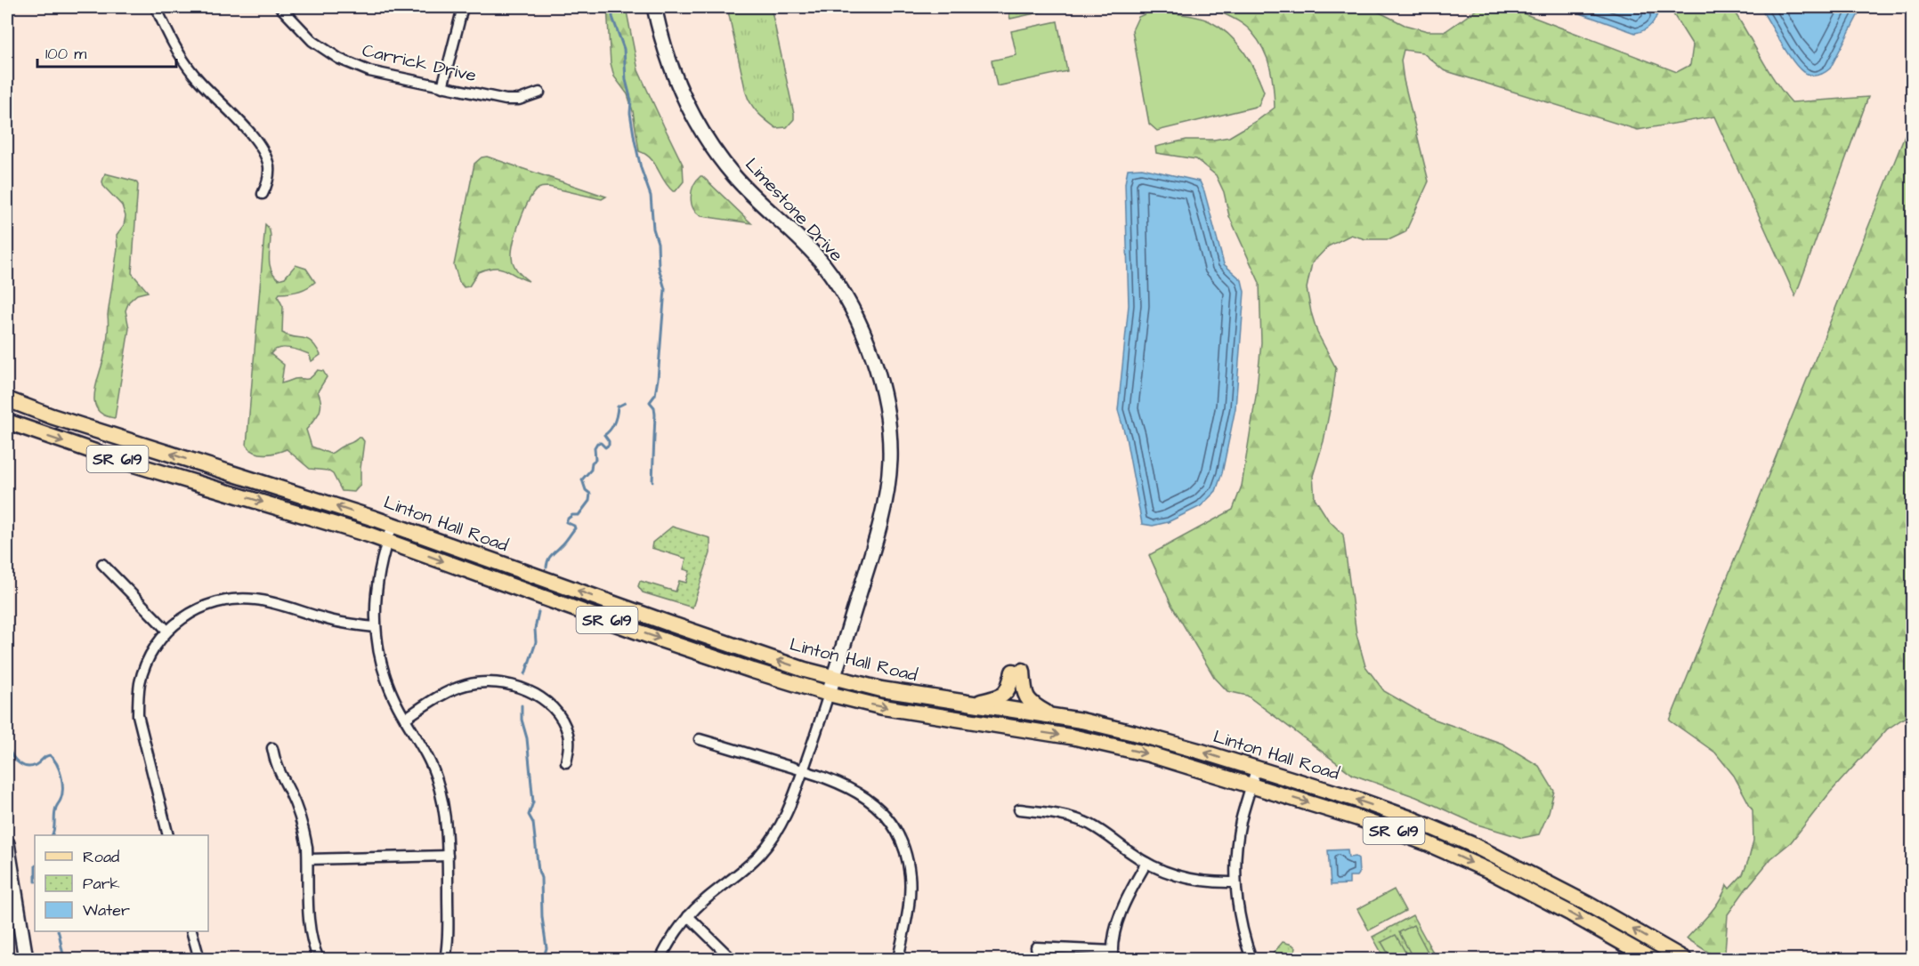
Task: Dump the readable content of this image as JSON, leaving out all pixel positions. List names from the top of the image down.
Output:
{
  "streets": {
    "main road": ["SR 619", "Linton Hall Road"],
    "street": ["Carrick Drive", "Limestone Drive"]
  },
  "crossings": [
    ["Limestone Drive", "Linton Hall Road"]
  ],
  "legend": ["Road", "Park", "Water"],
  "scale_bar": "100 m"
}
